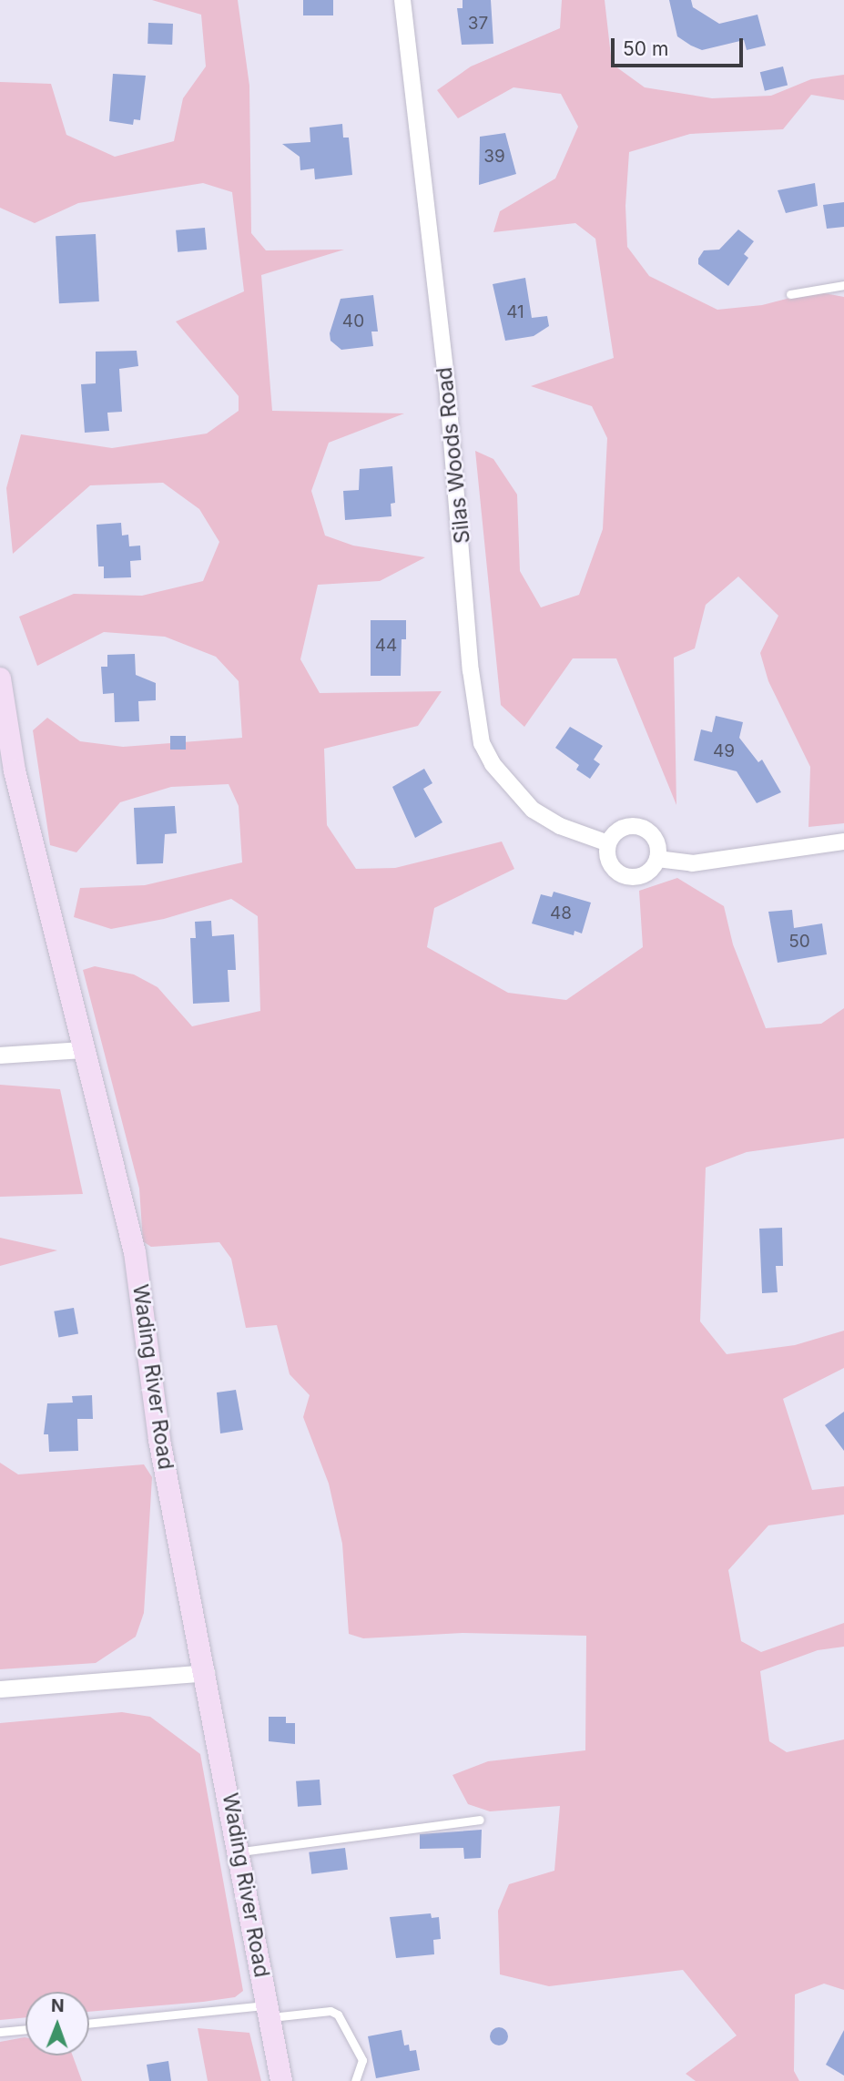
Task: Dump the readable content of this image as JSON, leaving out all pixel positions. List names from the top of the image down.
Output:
{
  "streets": {
    "main road": ["Wading River Road"],
    "street": ["Silas Woods Road"]
  },
  "house_numbers": [
    "37",
    "39",
    "41",
    "40",
    "44",
    "49",
    "48",
    "50"
  ],
  "scale_bar": "50 m",
  "north": "top"
}
